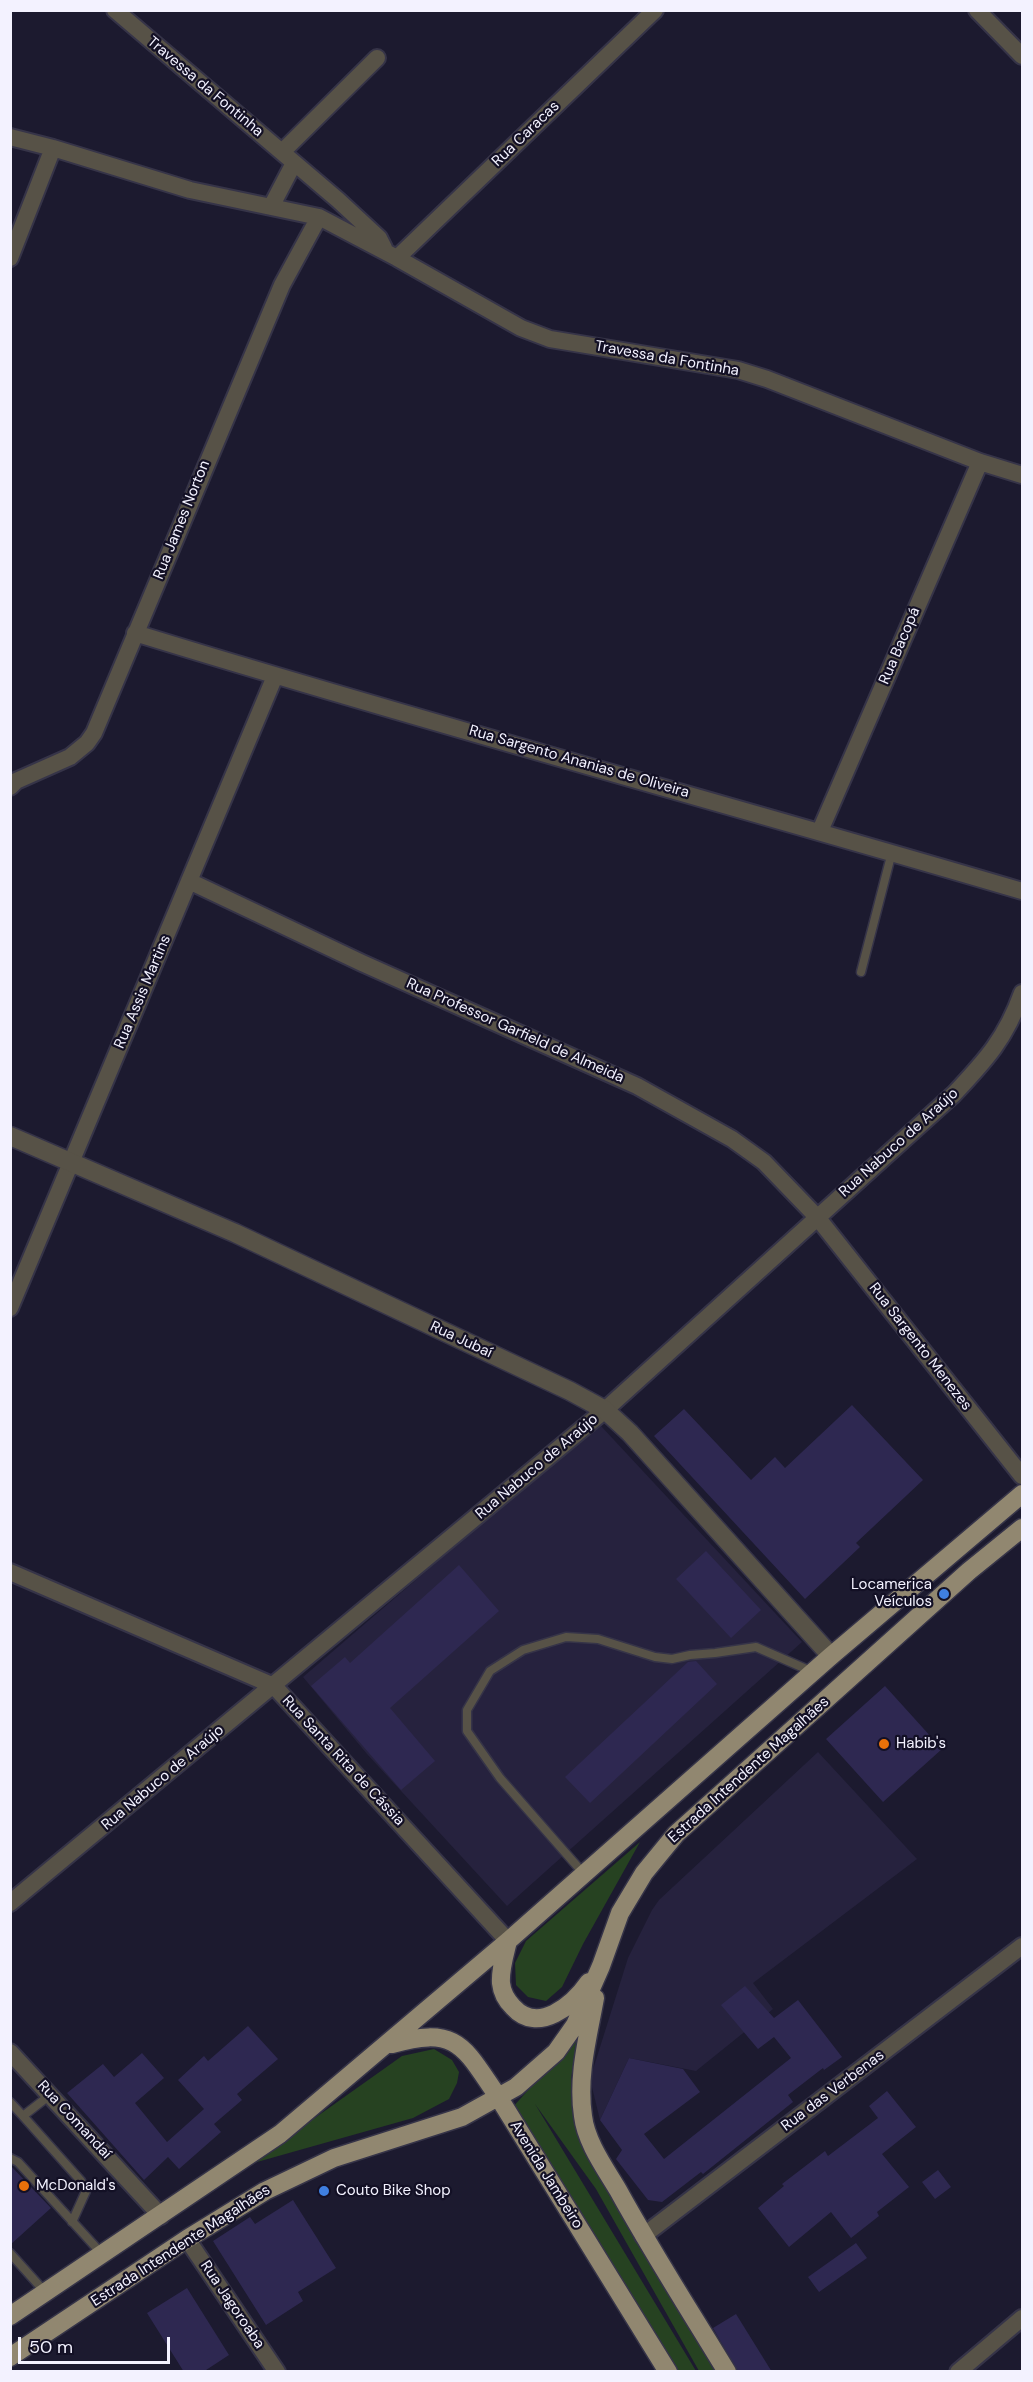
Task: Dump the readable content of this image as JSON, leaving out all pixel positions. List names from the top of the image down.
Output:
{
  "streets": {
    "main road": ["Estrada Intendente Magalhães", "Avenida Jambeiro"],
    "street": [
      "Travessa da Fontinha",
      "Rua Caracas",
      "Rua James Norton",
      "Rua Bacopá",
      "Rua Sargento Ananias de Oliveira",
      "Rua Assis Martins",
      "Rua Professor Garfield de Almeida",
      "Rua Nabuco de Araújo",
      "Rua Jubaí",
      "Rua Sargento Menezes",
      "Rua Santa Rita de Cássia",
      "Rua das Verbenas",
      "Rua Comandaí",
      "Rua Jagoroaba"
    ]
  },
  "crossings": [
    ["Travessa da Fontinha", "Rua Caracas"],
    ["Travessa da Fontinha", "Rua James Norton"],
    ["Travessa da Fontinha", "Rua Bacopá"],
    ["Rua James Norton", "Rua Sargento Ananias de Oliveira"],
    ["Rua Bacopá", "Rua Sargento Ananias de Oliveira"],
    ["Rua Sargento Ananias de Oliveira", "Rua Assis Martins"],
    ["Rua Assis Martins", "Rua Professor Garfield de Almeida"],
    ["Rua Assis Martins", "Rua Jubaí"],
    ["Rua Professor Garfield de Almeida", "Rua Nabuco de Araújo"],
    ["Rua Professor Garfield de Almeida", "Rua Sargento Menezes"],
    ["Rua Nabuco de Araújo", "Rua Jubaí"],
    ["Rua Nabuco de Araújo", "Rua Sargento Menezes"],
    ["Rua Nabuco de Araújo", "Rua Santa Rita de Cássia"],
    ["Rua Jubaí", "Estrada Intendente Magalhães"],
    ["Rua Santa Rita de Cássia", "Estrada Intendente Magalhães"],
    ["Estrada Intendente Magalhães", "Rua Comandaí"],
    ["Estrada Intendente Magalhães", "Avenida Jambeiro"],
    ["Estrada Intendente Magalhães", "Rua Jagoroaba"]
  ],
  "places": [
    "Locamerica Veículos",
    "Habib's",
    "McDonald's",
    "Couto Bike Shop"
  ],
  "scale_bar": "50 m"
}
